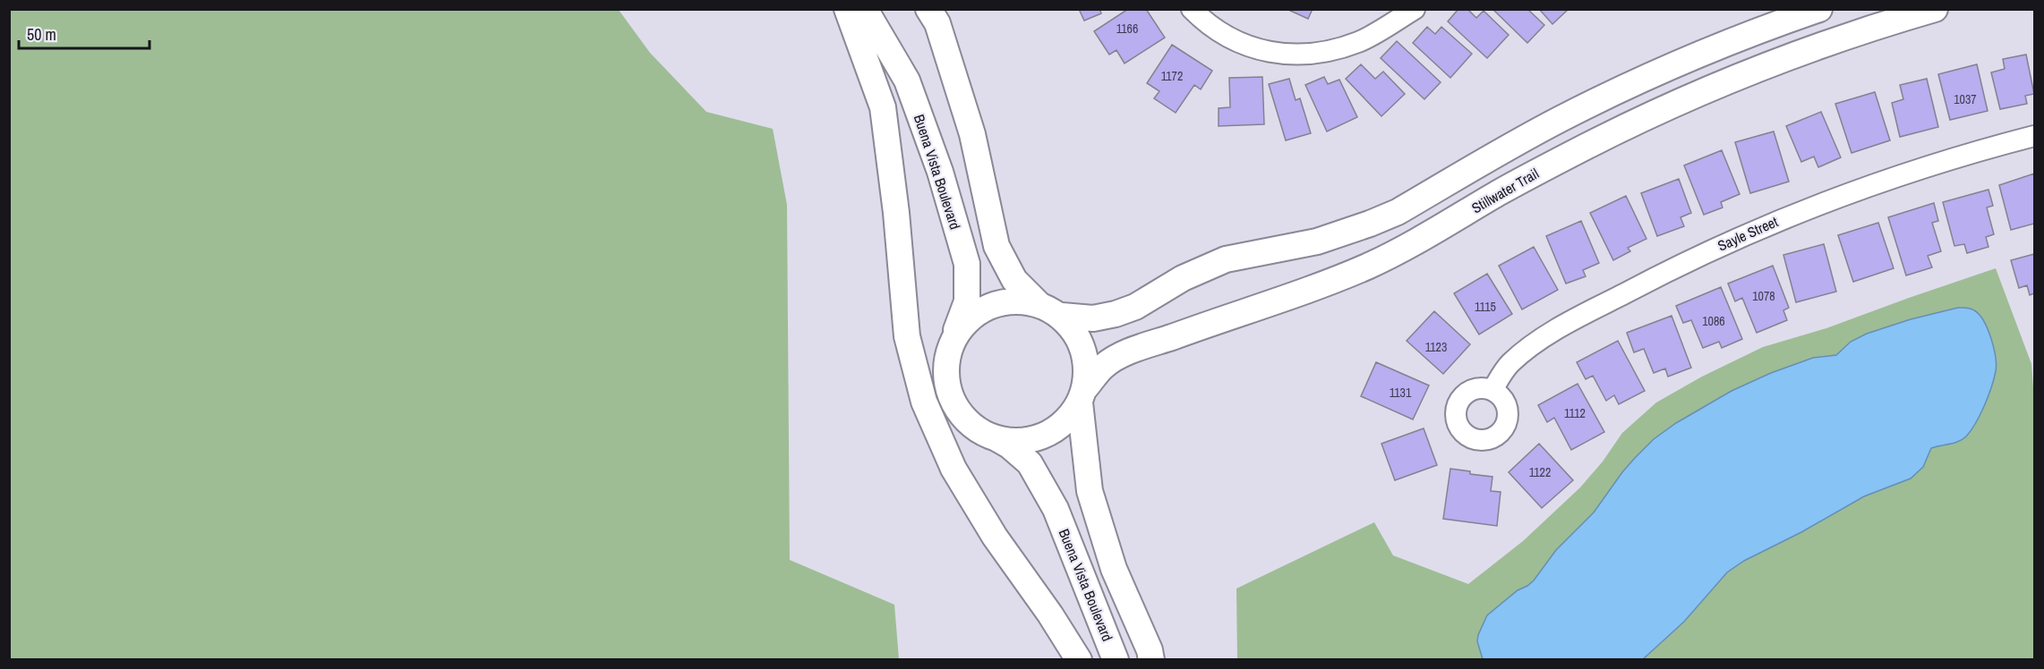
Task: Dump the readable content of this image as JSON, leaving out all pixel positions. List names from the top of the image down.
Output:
{
  "streets": {
    "main road": ["Buena Vista Boulevard", "Stillwater Trail"],
    "street": ["Sayle Street"]
  },
  "crossings": [
    ["Buena Vista Boulevard", "Stillwater Trail"]
  ],
  "house_numbers": [
    "1166",
    "1172",
    "1037",
    "1078",
    "1115",
    "1086",
    "1123",
    "1131",
    "1112",
    "1122"
  ],
  "scale_bar": "50 m"
}
